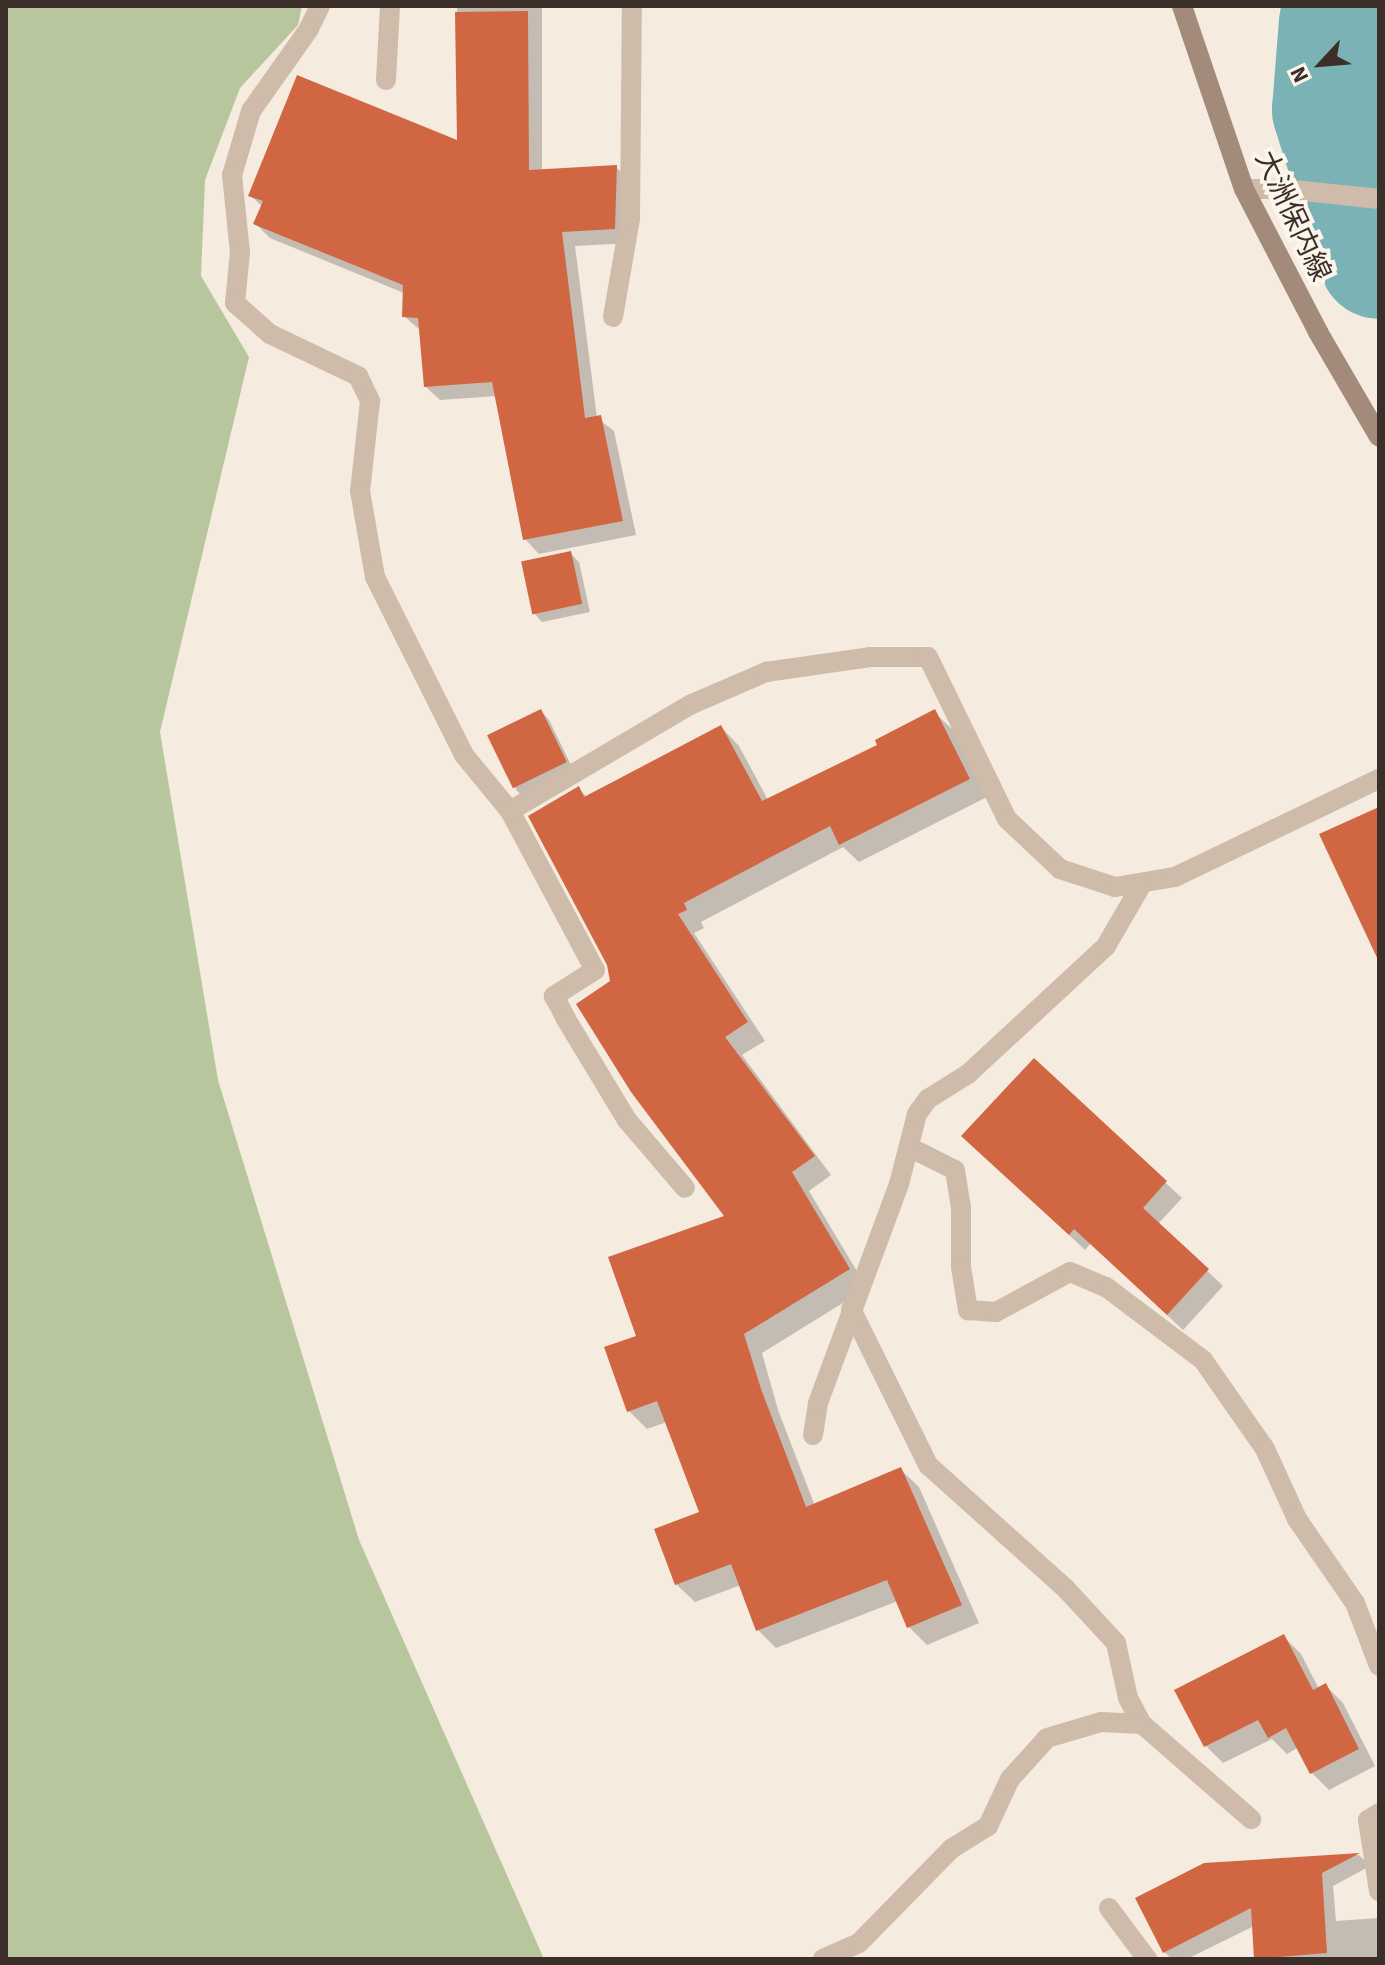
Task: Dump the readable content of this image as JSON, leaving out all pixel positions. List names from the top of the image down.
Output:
{
  "streets": {
    "main road": ["大洲保内線"]
  },
  "north": "bottom left"
}
